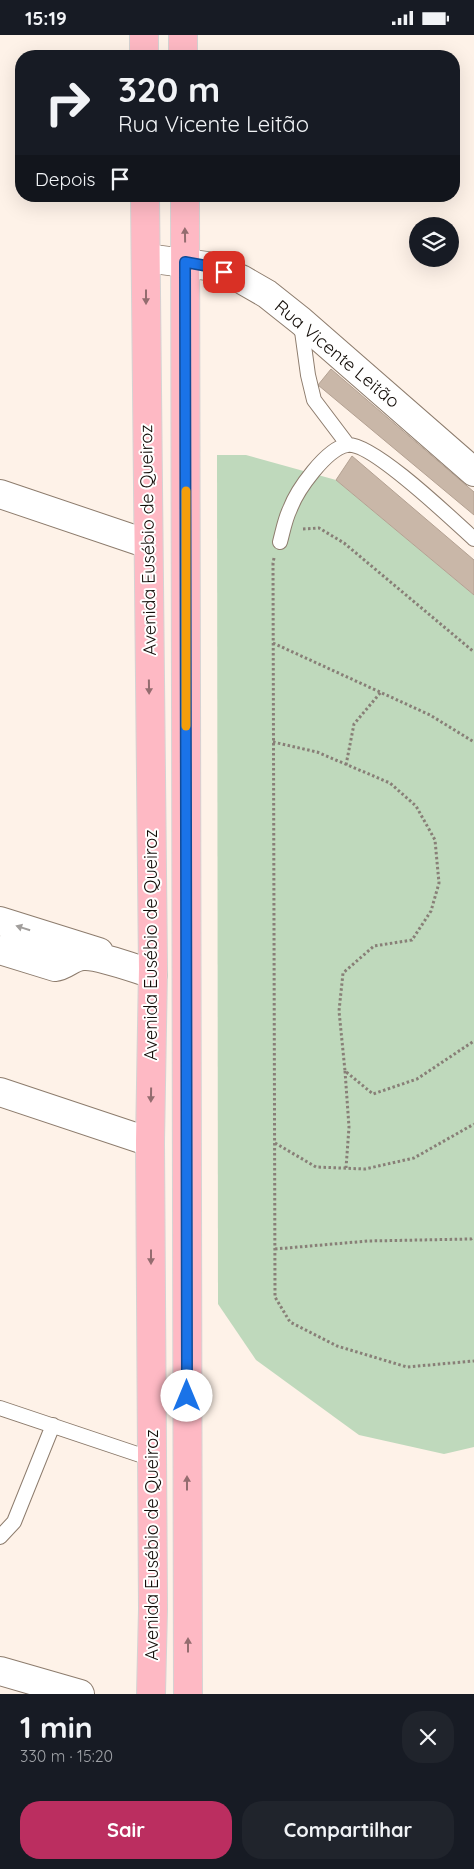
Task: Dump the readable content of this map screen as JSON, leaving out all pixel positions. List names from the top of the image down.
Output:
{
  "streets": {
    "main road": ["Avenida Eusébio de Queiroz"],
    "street": ["Rua Vicente Leitão"]
  },
  "crossings": [
    ["Rua Vicente Leitão", "Avenida Eusébio de Queiroz"]
  ],
  "page": {
    "status": "15:19",
    "turn": ["320 m", "Rua Vicente Leitão"],
    "then": "Depois",
    "heading": ["1 min", "330 m · 15:20"],
    "buttons": ["Sair", "Compartilhar"]
  }
}
